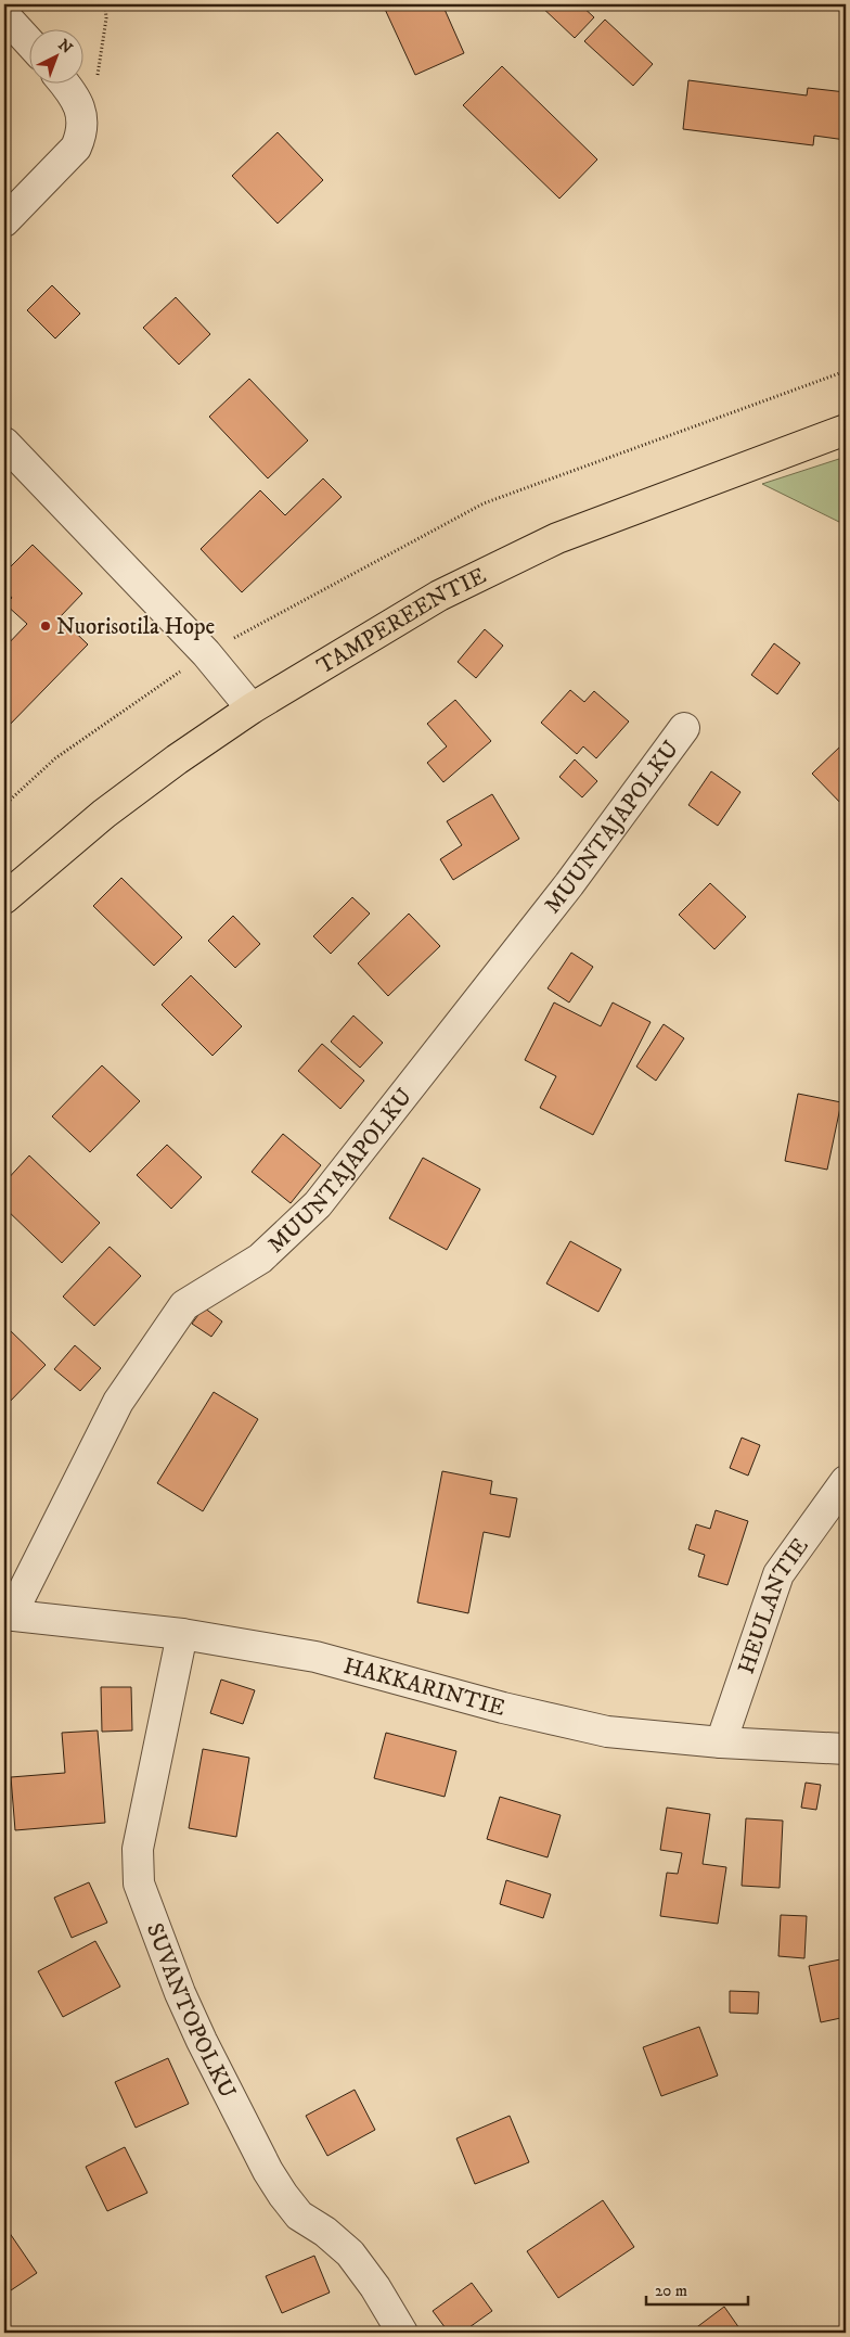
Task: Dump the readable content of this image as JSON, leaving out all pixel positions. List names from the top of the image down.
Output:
{
  "streets": {
    "main road": ["TAMPEREENTIE"],
    "street": [
      "MUUNTAJAPOLKU",
      "HEULANTIE",
      "HAKKARINTIE",
      "SUVANTOPOLKU"
    ]
  },
  "crossings": [
    ["MUUNTAJAPOLKU", "HAKKARINTIE"],
    ["HEULANTIE", "HAKKARINTIE"],
    ["HAKKARINTIE", "SUVANTOPOLKU"]
  ],
  "places": ["Nuorisotila Hope"],
  "scale_bar": "20 m",
  "north": "top right"
}
